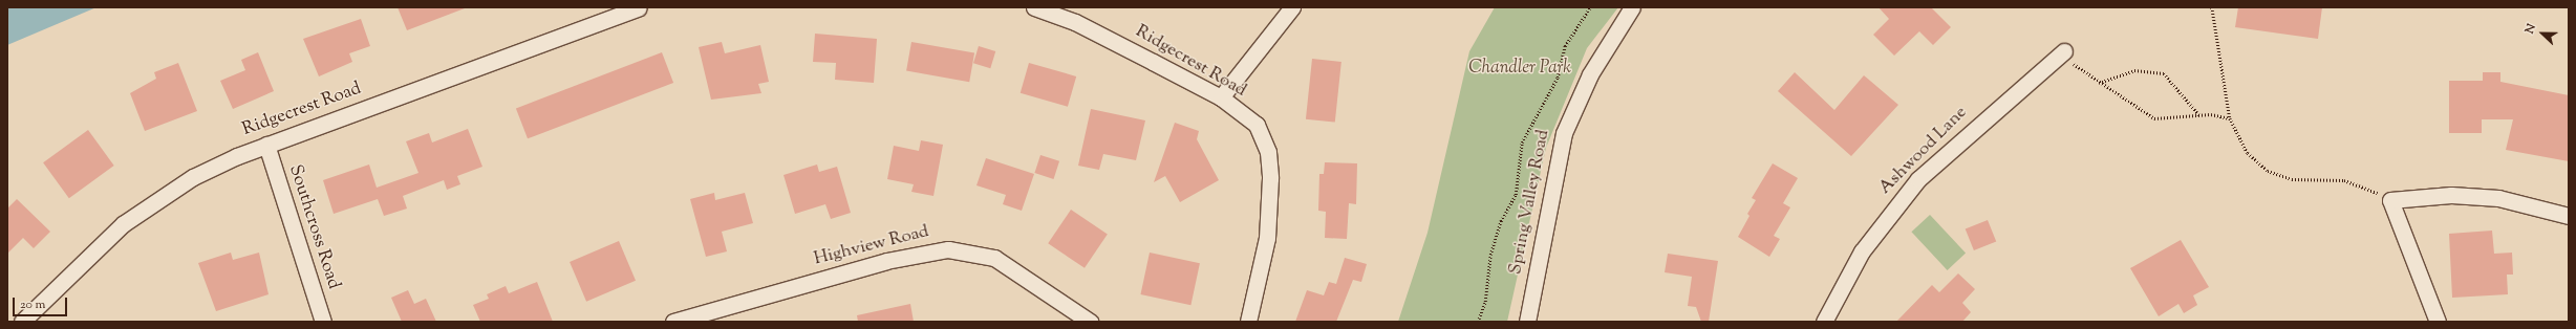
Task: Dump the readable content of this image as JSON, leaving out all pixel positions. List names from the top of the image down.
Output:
{
  "streets": {
    "street": [
      "Ridgecrest Road",
      "Ashwood Lane",
      "Spring Valley Road",
      "Southcross Road",
      "Highview Road"
    ]
  },
  "crossings": [
    ["Ridgecrest Road", "Southcross Road"]
  ],
  "parks": ["Chandler Park"],
  "scale_bar": "20 m",
  "north": "left"
}
